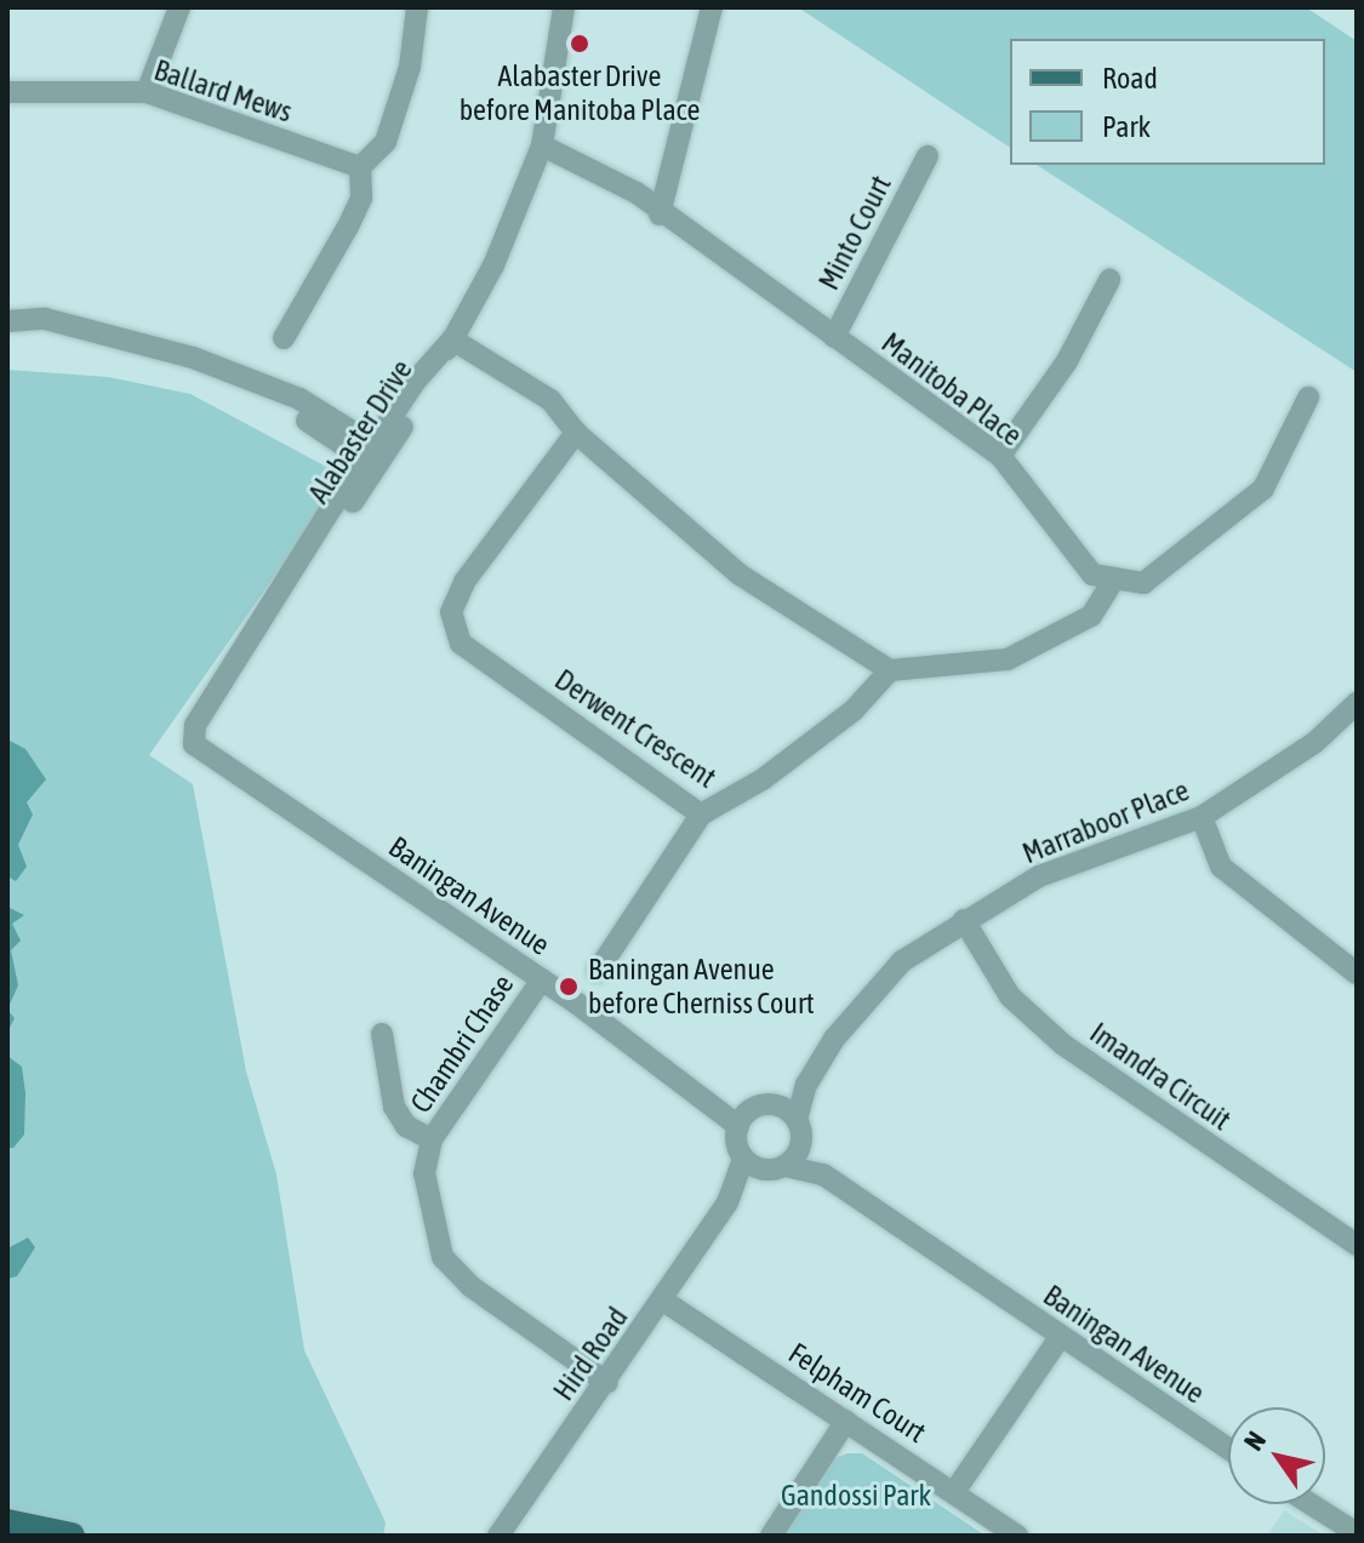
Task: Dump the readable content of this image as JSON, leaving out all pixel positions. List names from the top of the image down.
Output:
{
  "streets": {
    "street": [
      "Ballard Mews",
      "Minto Court",
      "Manitoba Place",
      "Alabaster Drive",
      "Derwent Crescent",
      "Marraboor Place",
      "Baningan Avenue",
      "Chambri Chase",
      "Imandra Circuit",
      "Hird Road",
      "Felpham Court"
    ]
  },
  "crossings": [
    ["Minto Court", "Manitoba Place"],
    ["Manitoba Place", "Alabaster Drive"],
    ["Alabaster Drive", "Baningan Avenue"],
    ["Marraboor Place", "Baningan Avenue"],
    ["Marraboor Place", "Imandra Circuit"],
    ["Marraboor Place", "Hird Road"],
    ["Baningan Avenue", "Chambri Chase"],
    ["Baningan Avenue", "Hird Road"],
    ["Chambri Chase", "Hird Road"],
    ["Hird Road", "Felpham Court"]
  ],
  "parks": ["Gandossi Park"],
  "places": ["Alabaster Drive before Manitoba Place", "Baningan Avenue before Cherniss Court"],
  "legend": ["Road", "Park"],
  "north": "top left"
}
